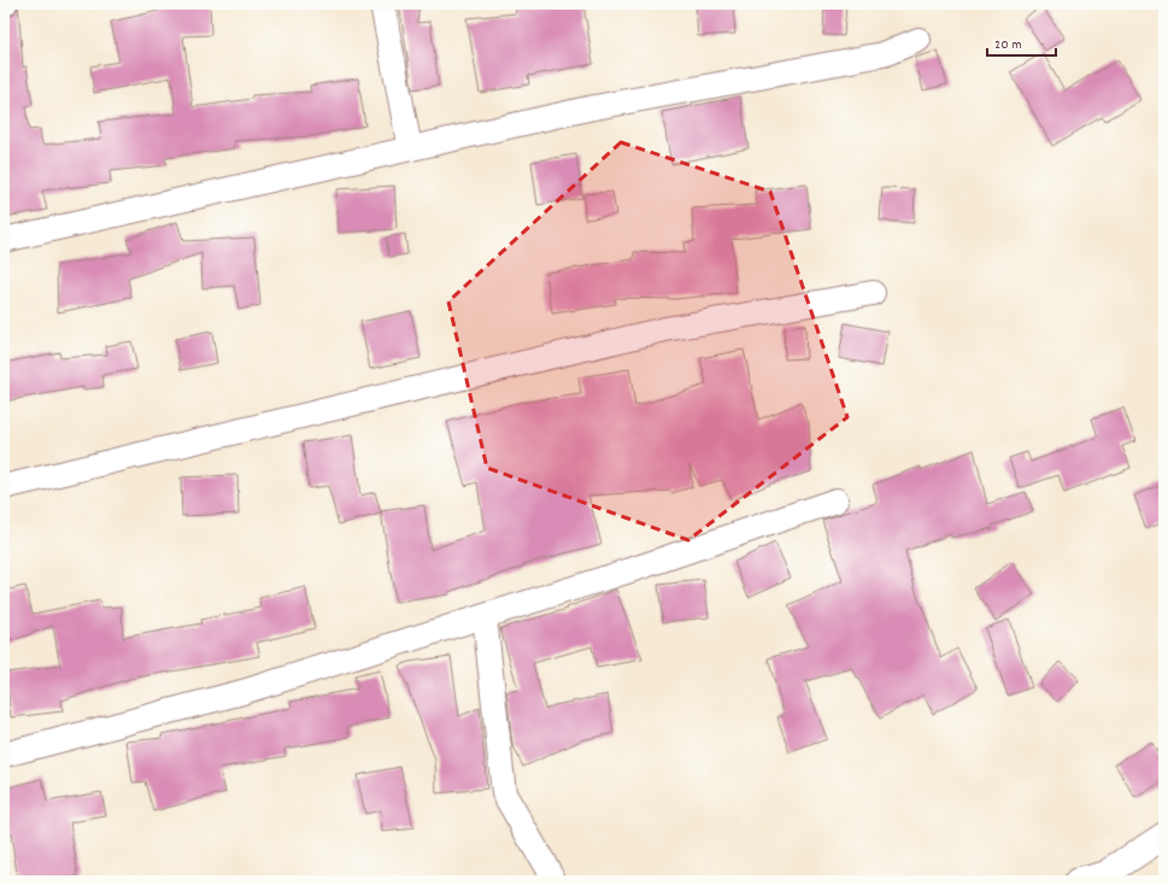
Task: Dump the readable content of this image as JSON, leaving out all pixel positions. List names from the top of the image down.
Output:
{
  "scale_bar": "20 m"
}
